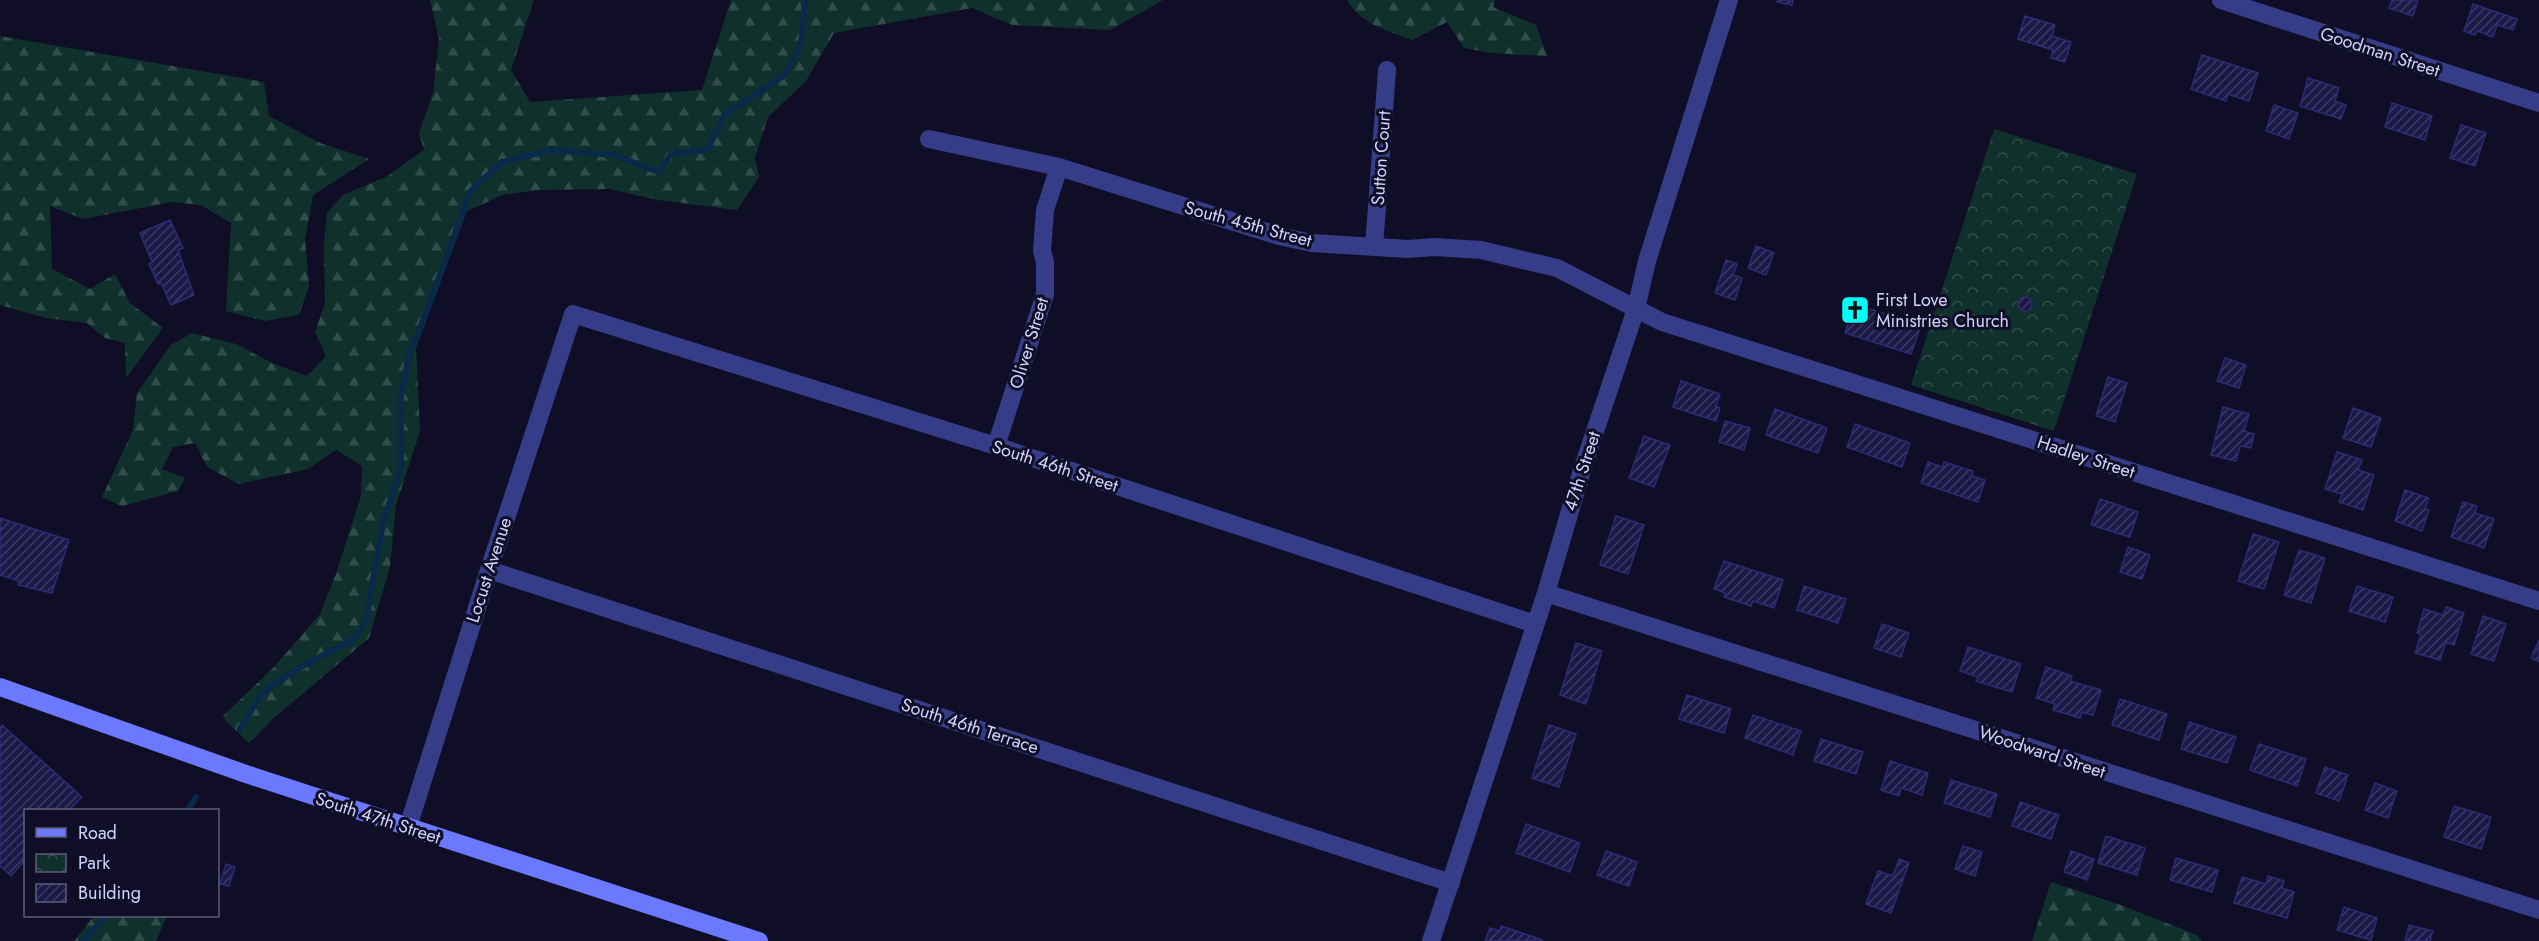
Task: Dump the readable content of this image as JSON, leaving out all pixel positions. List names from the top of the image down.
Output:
{
  "streets": {
    "main road": ["South 47th Street"],
    "street": [
      "Goodman Street",
      "Sutton Court",
      "South 45th Street",
      "Oliver Street",
      "Hadley Street",
      "South 46th Street",
      "47th Street",
      "Locust Avenue",
      "South 46th Terrace",
      "Woodward Street"
    ]
  },
  "crossings": [
    ["Sutton Court", "South 45th Street"],
    ["South 45th Street", "Oliver Street"],
    ["South 45th Street", "Hadley Street"],
    ["South 45th Street", "47th Street"],
    ["Oliver Street", "South 46th Street"],
    ["Hadley Street", "47th Street"],
    ["South 46th Street", "47th Street"],
    ["South 46th Street", "Locust Avenue"],
    ["47th Street", "South 46th Terrace"],
    ["47th Street", "Woodward Street"],
    ["Locust Avenue", "South 46th Terrace"],
    ["Locust Avenue", "South 47th Street"]
  ],
  "places": {
    "church": ["First Love Ministries Church"]
  },
  "legend": ["Road", "Park", "Building"]
}
